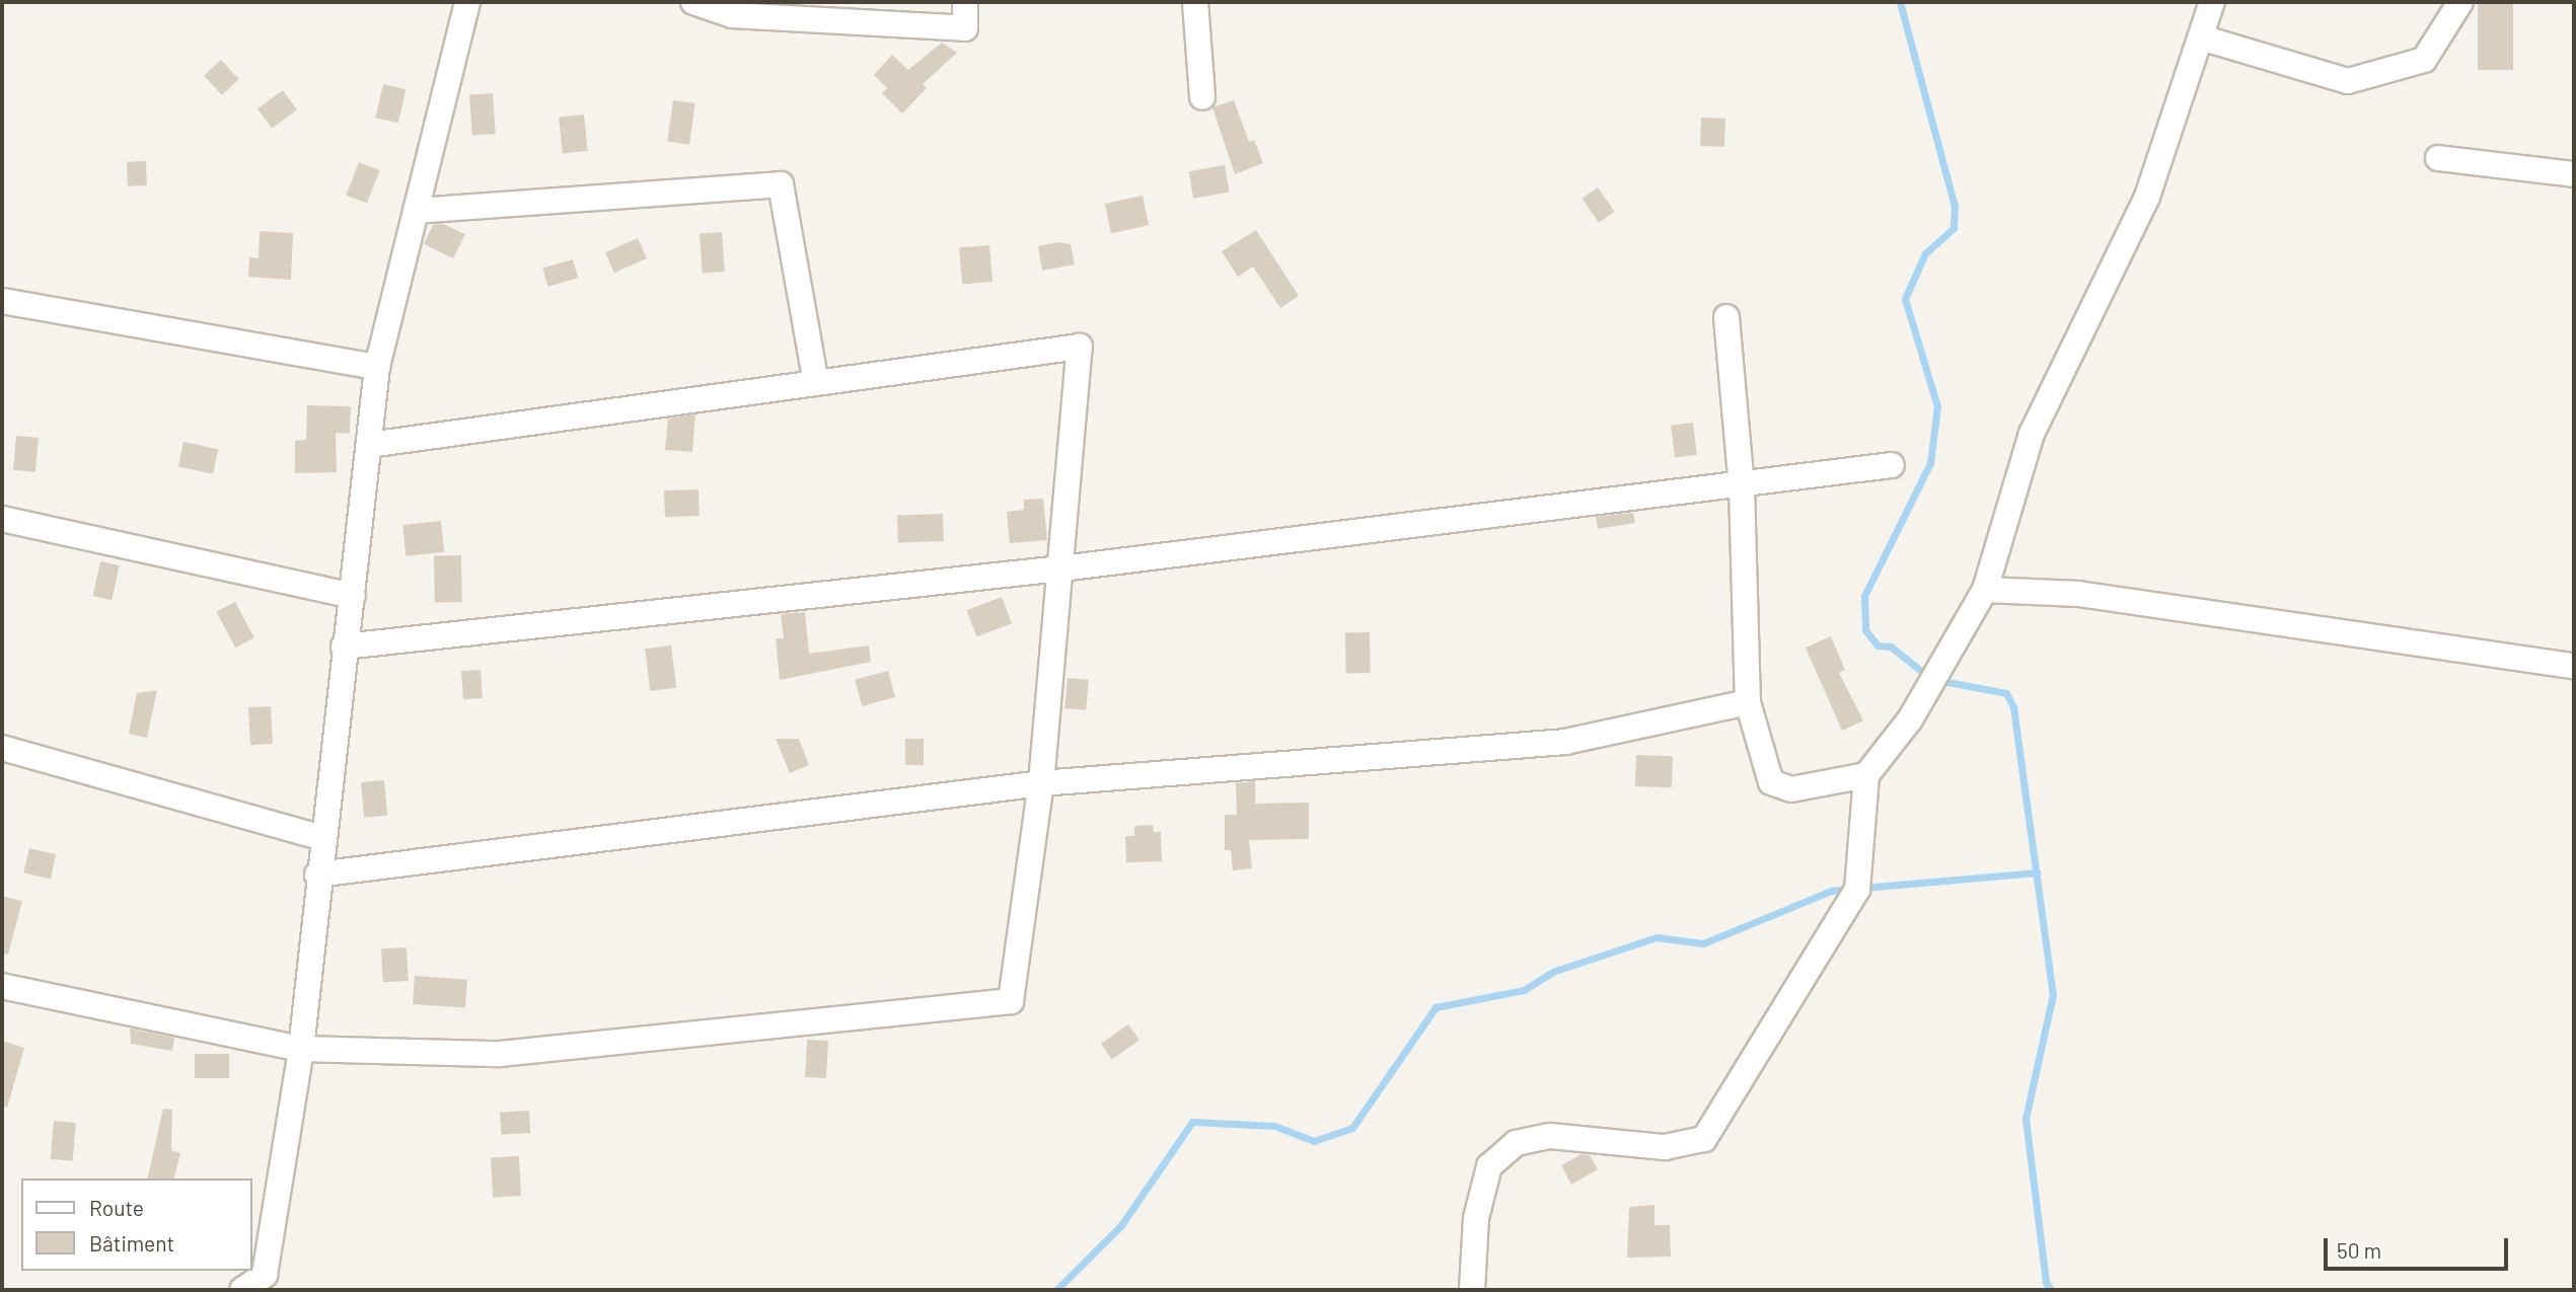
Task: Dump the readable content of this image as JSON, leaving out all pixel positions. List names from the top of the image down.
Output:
{
  "legend": ["Route", "Bâtiment"],
  "scale_bar": "50 m"
}
